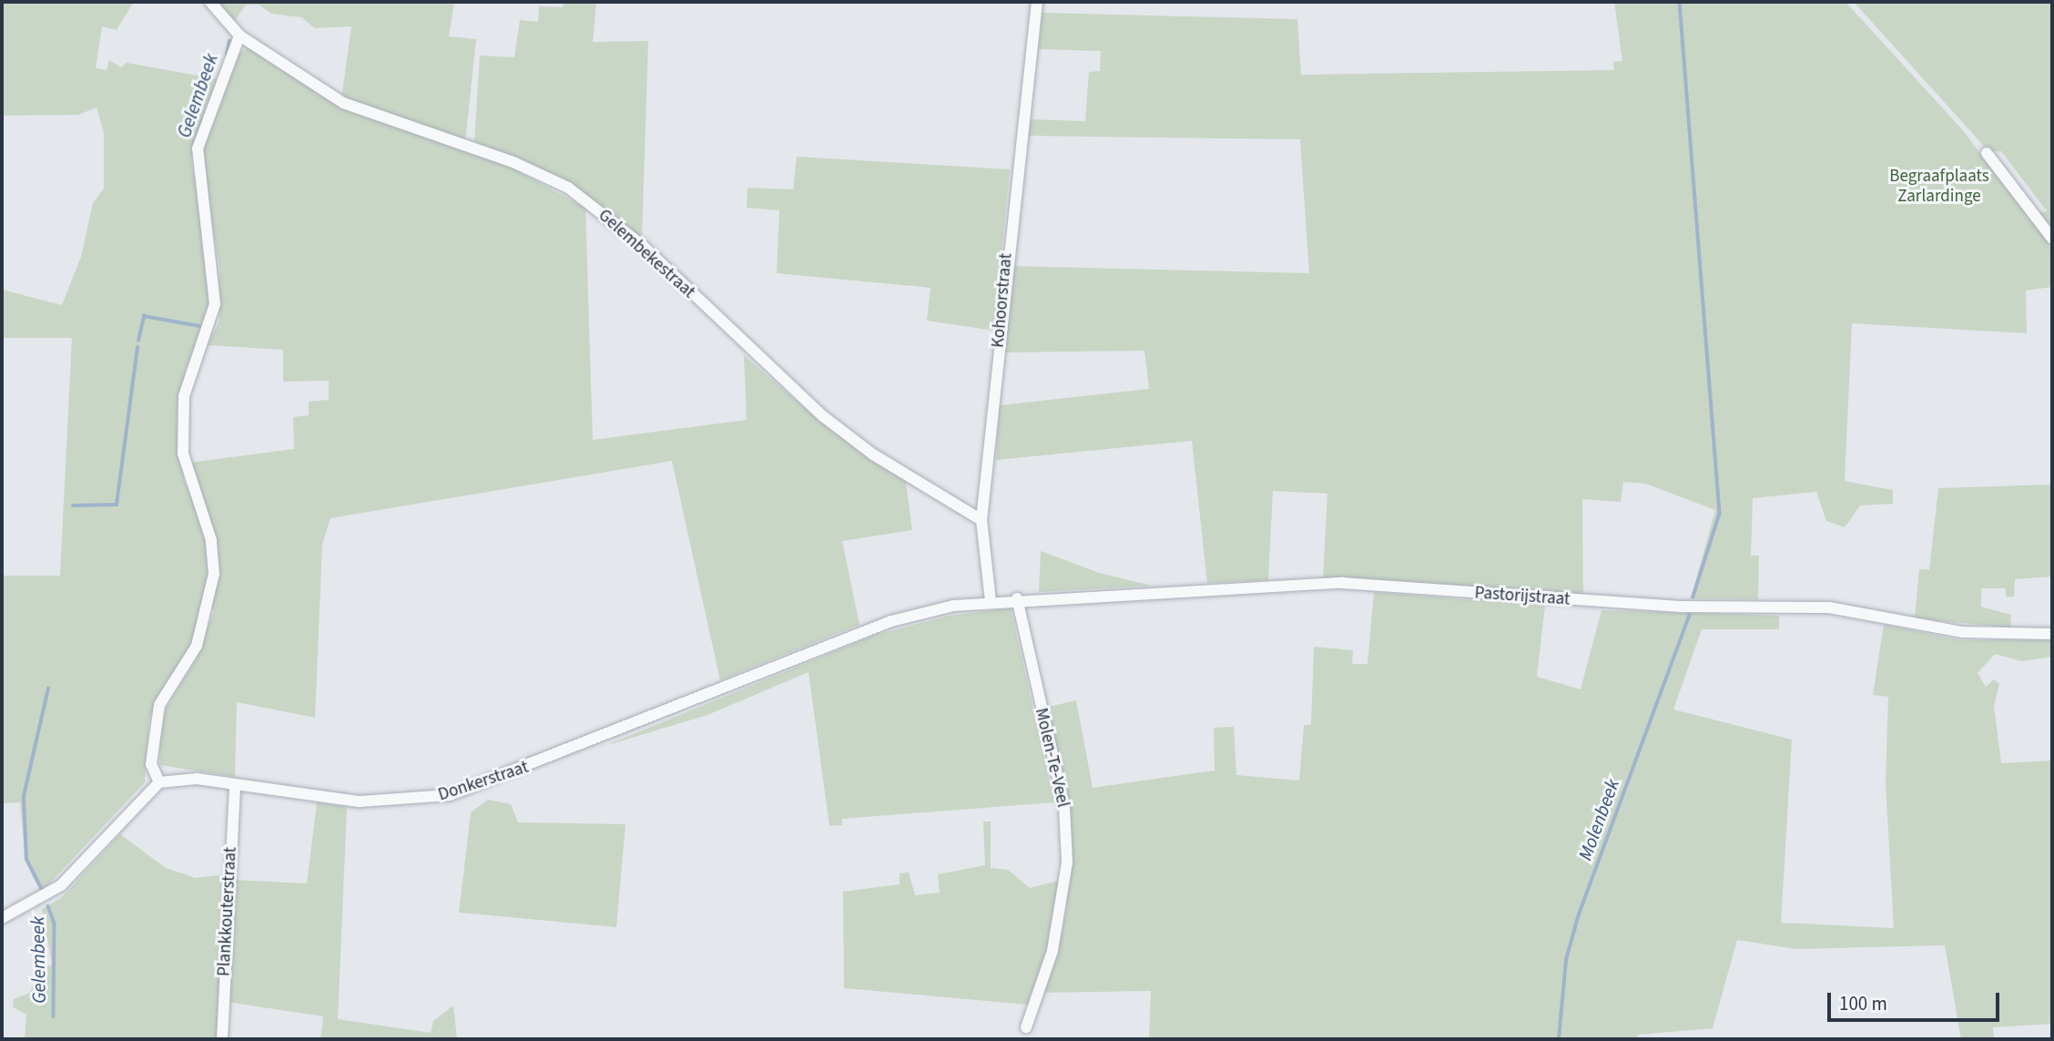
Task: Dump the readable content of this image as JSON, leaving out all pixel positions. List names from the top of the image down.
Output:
{
  "streets": {
    "street": [
      "Gelembekestraat",
      "Kohoorstraat",
      "Pastorijstraat",
      "Molen-Te-Veel",
      "Donkerstraat",
      "Plankkouterstraat"
    ]
  },
  "crossings": [
    ["Gelembekestraat", "Kohoorstraat"],
    ["Kohoorstraat", "Pastorijstraat"],
    ["Kohoorstraat", "Donkerstraat"],
    ["Pastorijstraat", "Molen-Te-Veel"],
    ["Pastorijstraat", "Donkerstraat"],
    ["Donkerstraat", "Plankkouterstraat"]
  ],
  "water": ["Gelembeek", "Molenbeek"],
  "parks": ["Begraafplaats Zarlardinge"],
  "scale_bar": "100 m"
}
